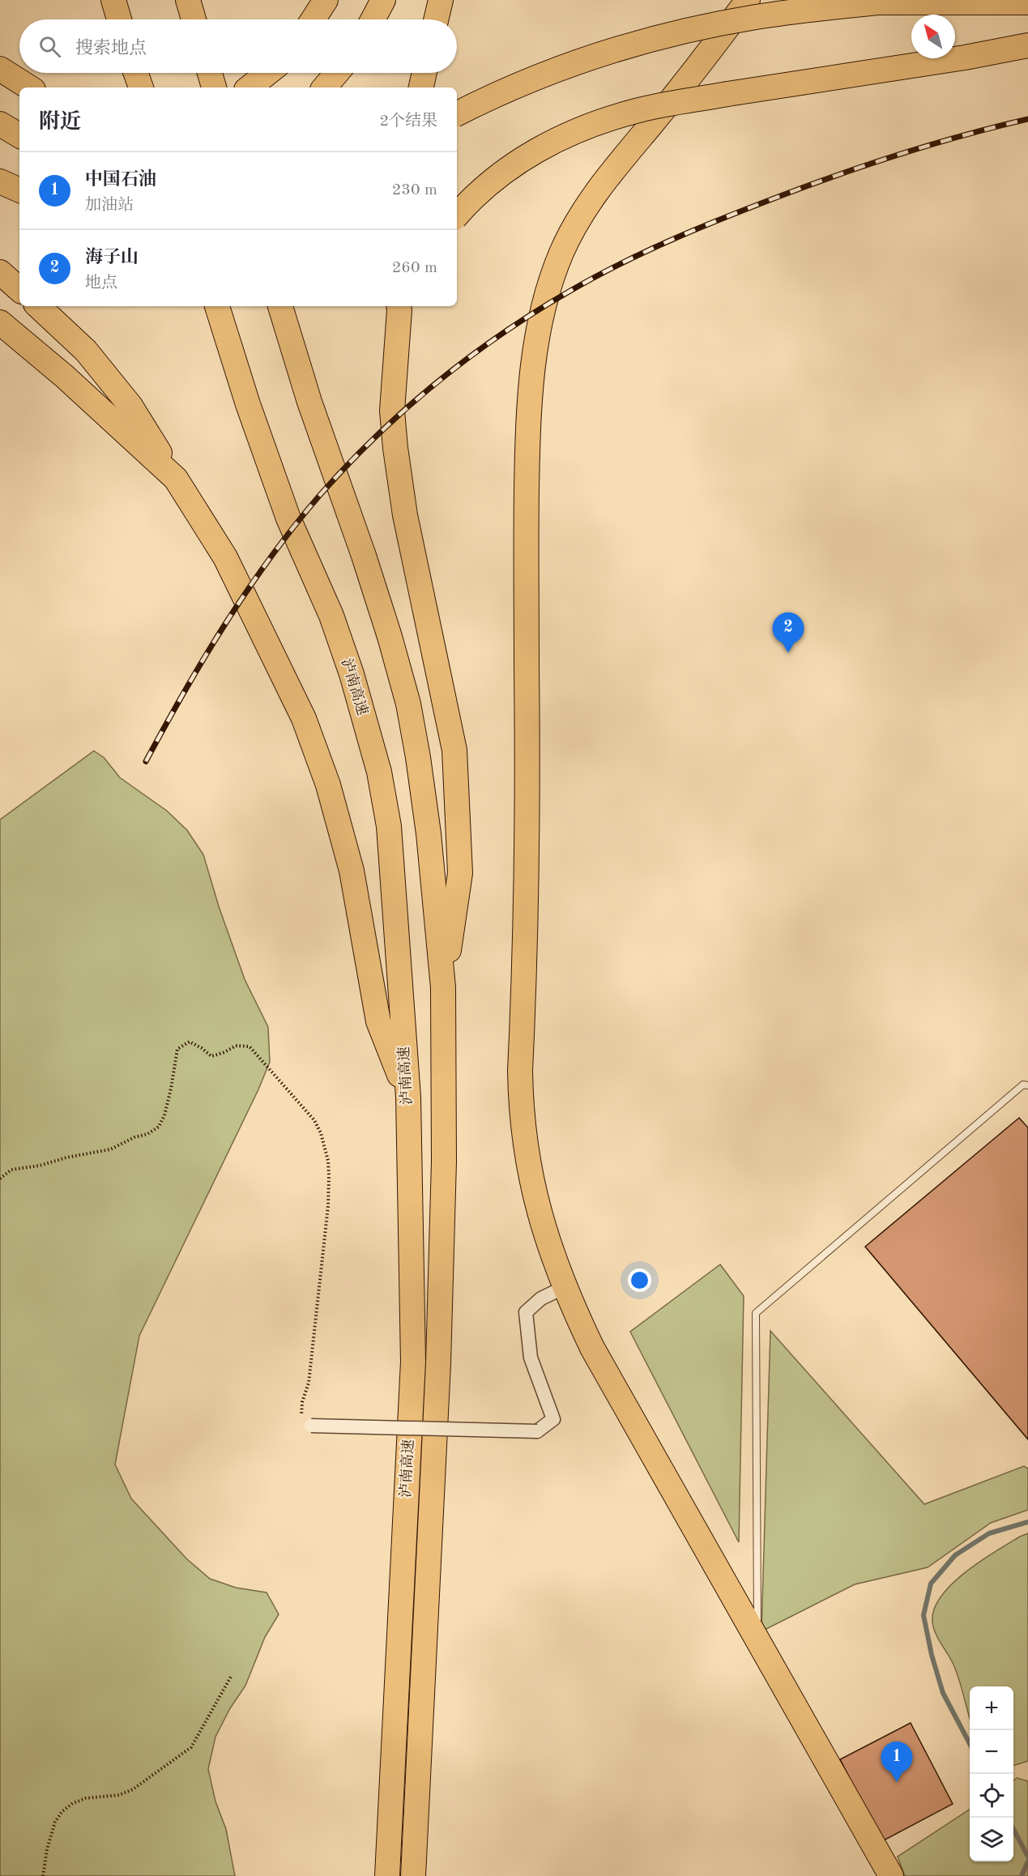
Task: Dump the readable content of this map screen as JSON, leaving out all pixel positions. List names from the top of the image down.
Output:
{
  "streets": {
    "highway": ["泸南高速"]
  },
  "north": "top left",
  "page": {
    "search": "搜索地点",
    "heading": ["附近", "2个结果"],
    "list": [
      {
        "mark": "1",
        "name": "中国石油",
        "note": "加油站",
        "value": "230 m"
      },
      {
        "mark": "2",
        "name": "海子山",
        "note": "地点",
        "value": "260 m"
      }
    ],
    "pins": ["2", "1"],
    "map_buttons": ["+", "−"]
  }
}
